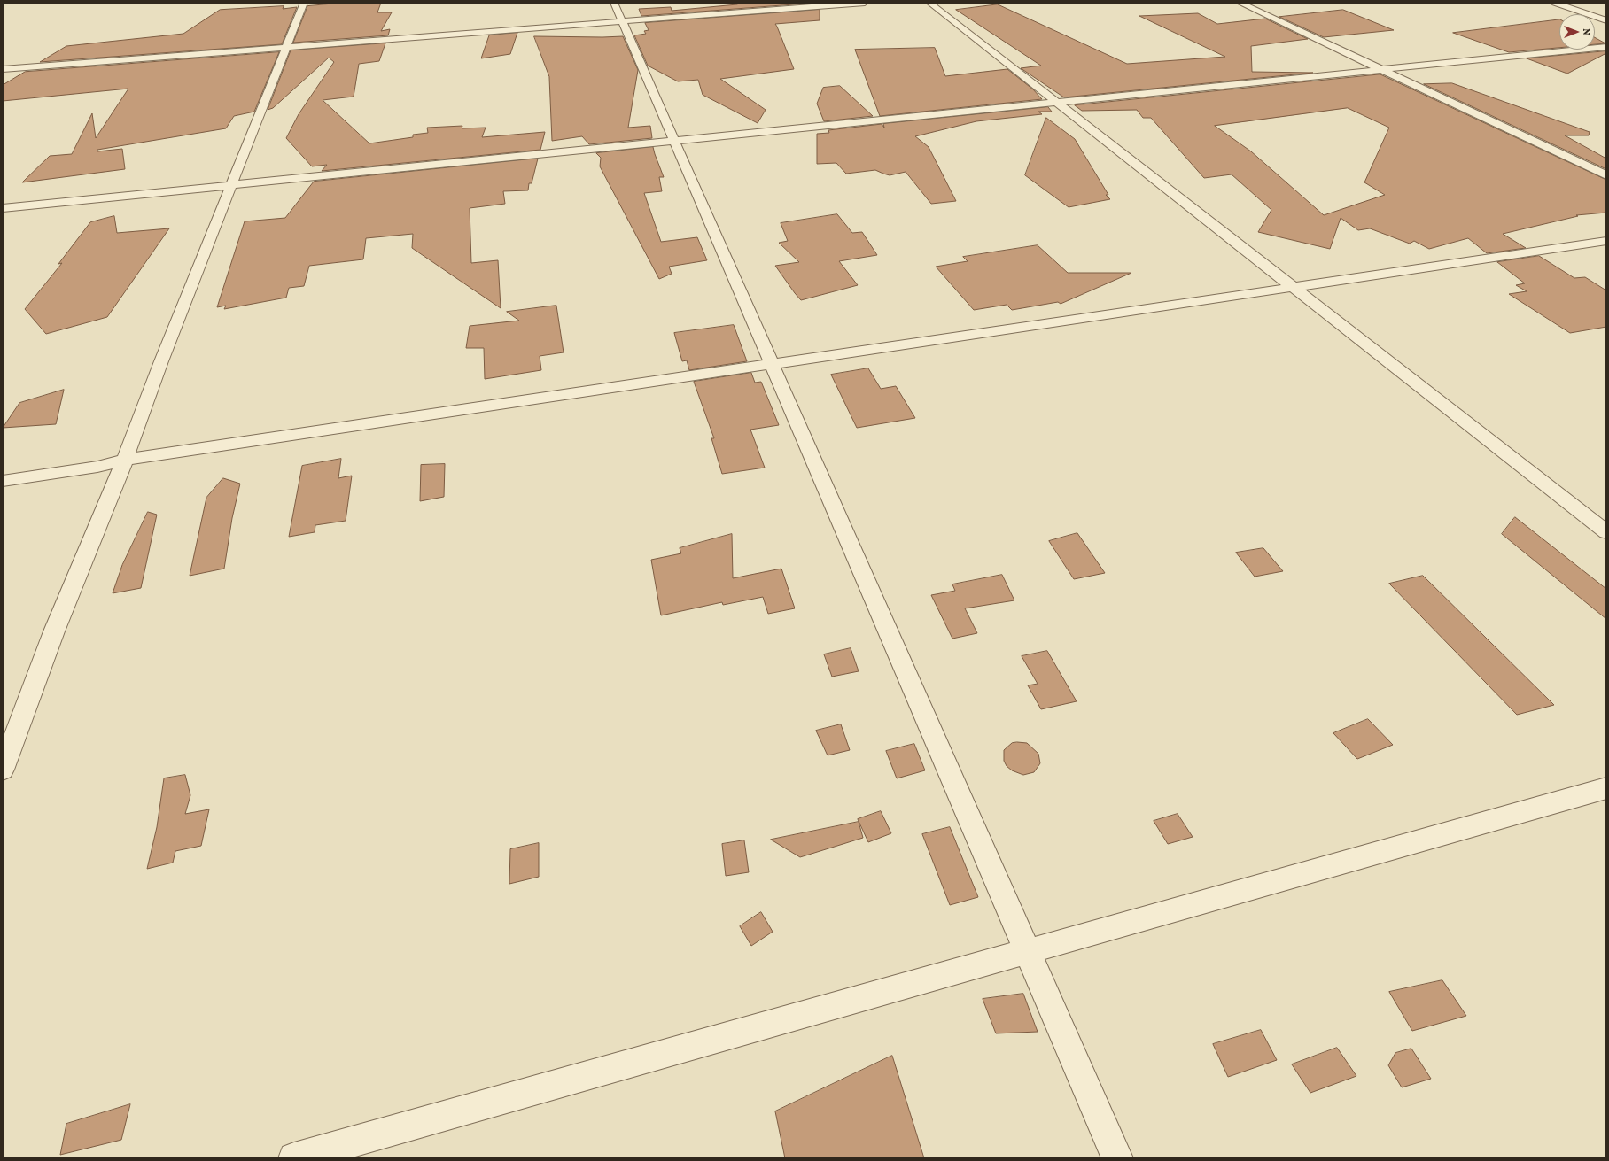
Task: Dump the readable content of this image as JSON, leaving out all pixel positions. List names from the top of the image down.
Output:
{
  "north": "right"
}
